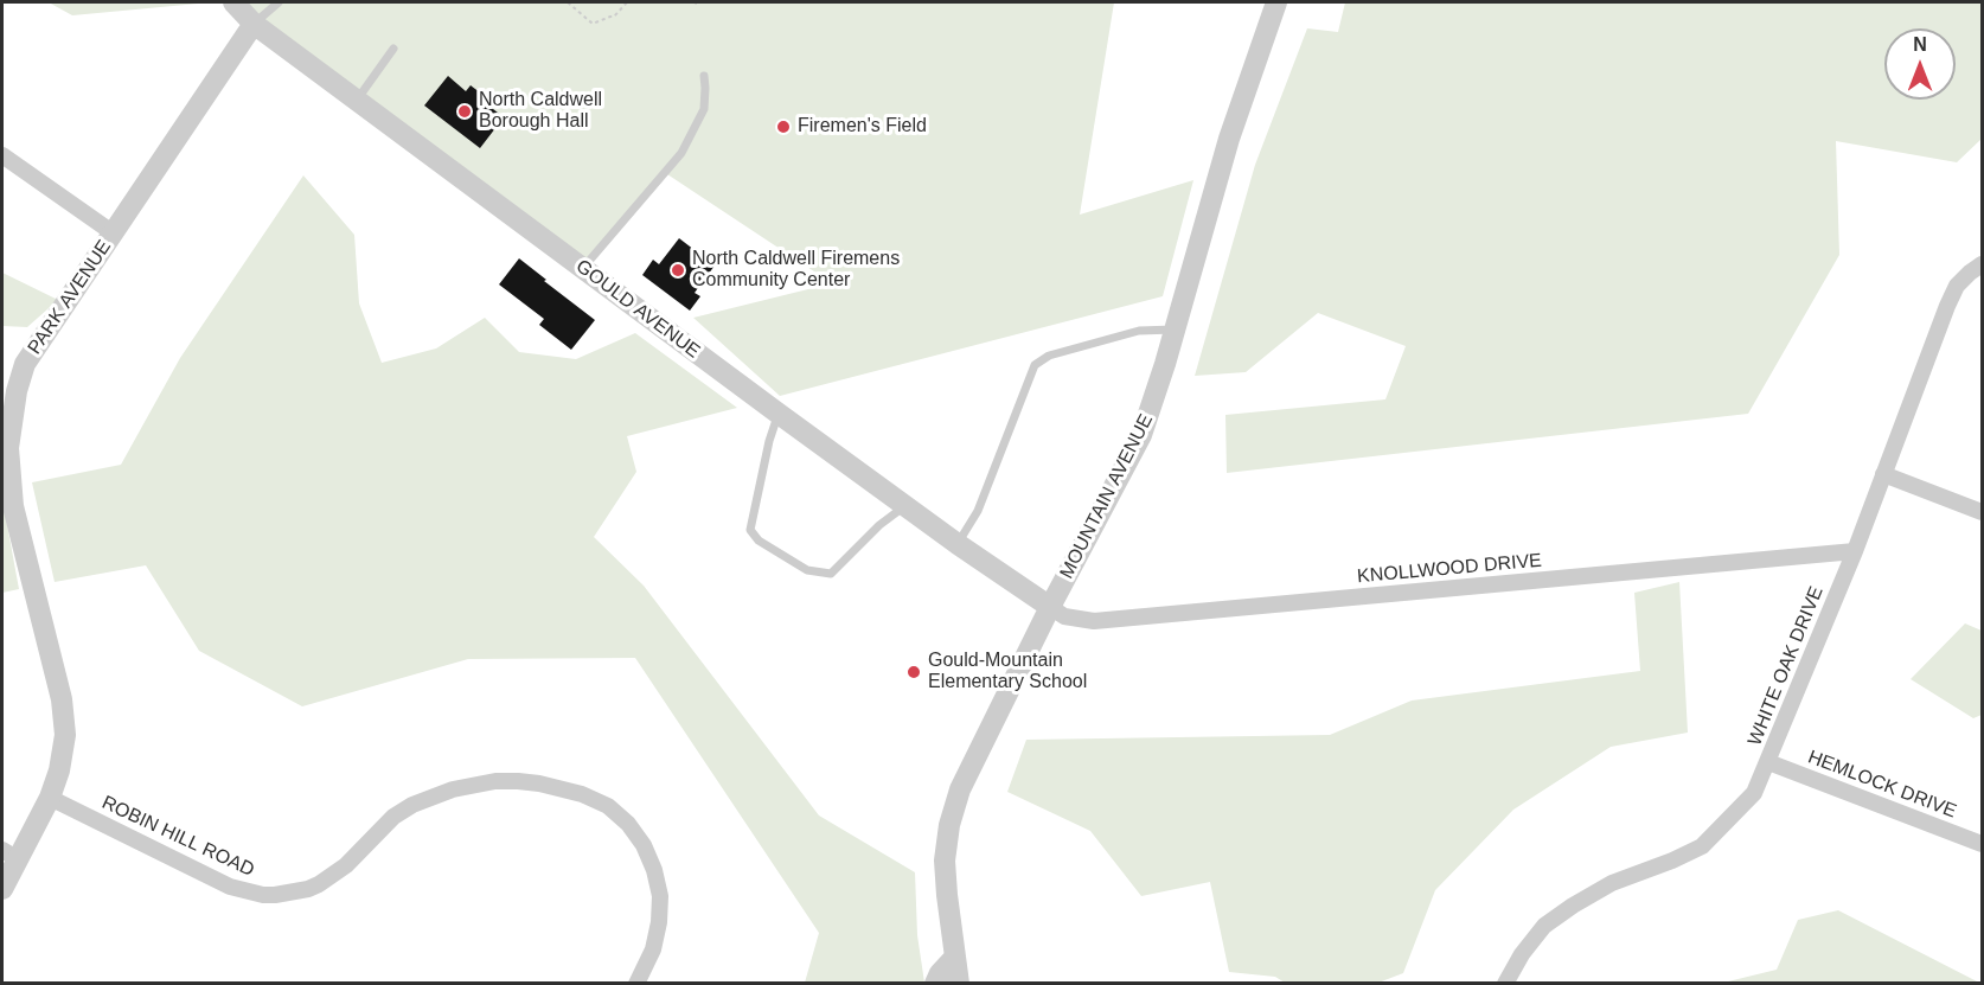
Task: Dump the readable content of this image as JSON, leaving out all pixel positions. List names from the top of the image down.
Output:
{
  "streets": {
    "street": [
      "PARK AVENUE",
      "GOULD AVENUE",
      "MOUNTAIN AVENUE",
      "KNOLLWOOD DRIVE",
      "WHITE OAK DRIVE",
      "HEMLOCK DRIVE",
      "ROBIN HILL ROAD"
    ]
  },
  "crossings": [
    ["PARK AVENUE", "GOULD AVENUE"],
    ["PARK AVENUE", "ROBIN HILL ROAD"],
    ["GOULD AVENUE", "MOUNTAIN AVENUE"],
    ["GOULD AVENUE", "KNOLLWOOD DRIVE"],
    ["MOUNTAIN AVENUE", "KNOLLWOOD DRIVE"],
    ["KNOLLWOOD DRIVE", "WHITE OAK DRIVE"],
    ["WHITE OAK DRIVE", "HEMLOCK DRIVE"]
  ],
  "places": [
    "North Caldwell Borough Hall",
    "Firemen's Field",
    "North Caldwell Firemens Community Center",
    "Gould-Mountain Elementary School"
  ],
  "north": "top"
}
